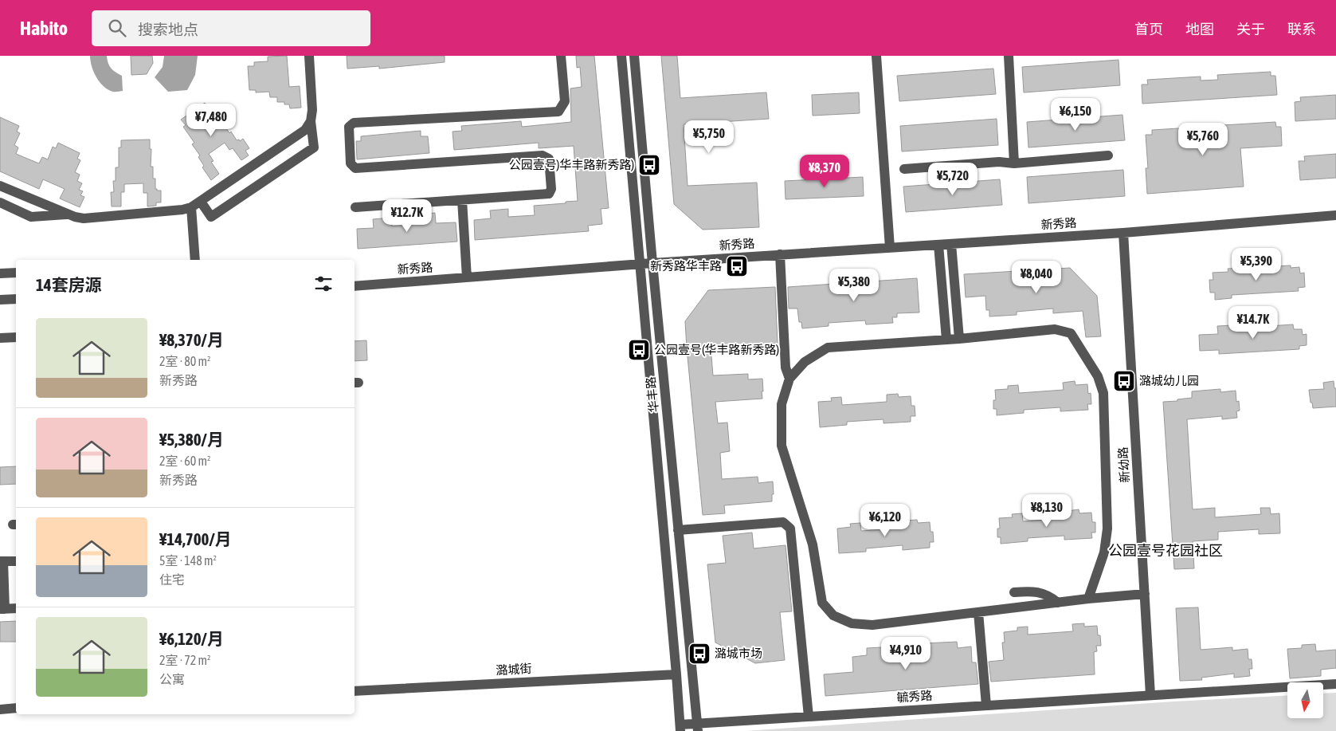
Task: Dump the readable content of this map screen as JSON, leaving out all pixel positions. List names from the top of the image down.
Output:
{
  "streets": {
    "street": [
      "新秀路",
      "华丰路",
      "新幼路",
      "潞城街",
      "毓秀路"
    ]
  },
  "crossings": [
    ["新秀路", "华丰路"],
    ["新秀路", "新幼路"],
    ["华丰路", "潞城街"],
    ["华丰路", "毓秀路"],
    ["新幼路", "毓秀路"]
  ],
  "districts": ["公园壹号花园社区"],
  "places": {
    "bus stop": [
      "公园壹号)华丰路新秀路)",
      "新秀路华丰路",
      "公园壹号(华丰路新秀路)",
      "潞城幼儿园",
      "潞城市场"
    ]
  },
  "north": "bottom",
  "page": {
    "header": "Habito",
    "search": "搜索地点",
    "nav": [
      "首页",
      "地图",
      "关于",
      "联系"
    ],
    "price": [
      "¥6,150",
      "¥7,480",
      "¥5,750",
      "¥5,760",
      "¥8,370",
      "¥5,720",
      "¥12.7K",
      "¥5,390",
      "¥8,040",
      "¥5,380",
      "¥14.7K",
      "¥8,130",
      "¥6,120",
      "¥4,910"
    ],
    "heading": "14套房源",
    "list": [
      {
        "name": "¥8,370/月",
        "note": "2室 · 80 m² · 新秀路"
      },
      {
        "name": "¥5,380/月",
        "note": "2室 · 60 m² · 新秀路"
      },
      {
        "name": "¥14,700/月",
        "note": "5室 · 148 m² · 住宅"
      },
      {
        "name": "¥6,120/月",
        "note": "2室 · 72 m² · 公寓"
      }
    ]
  }
}
